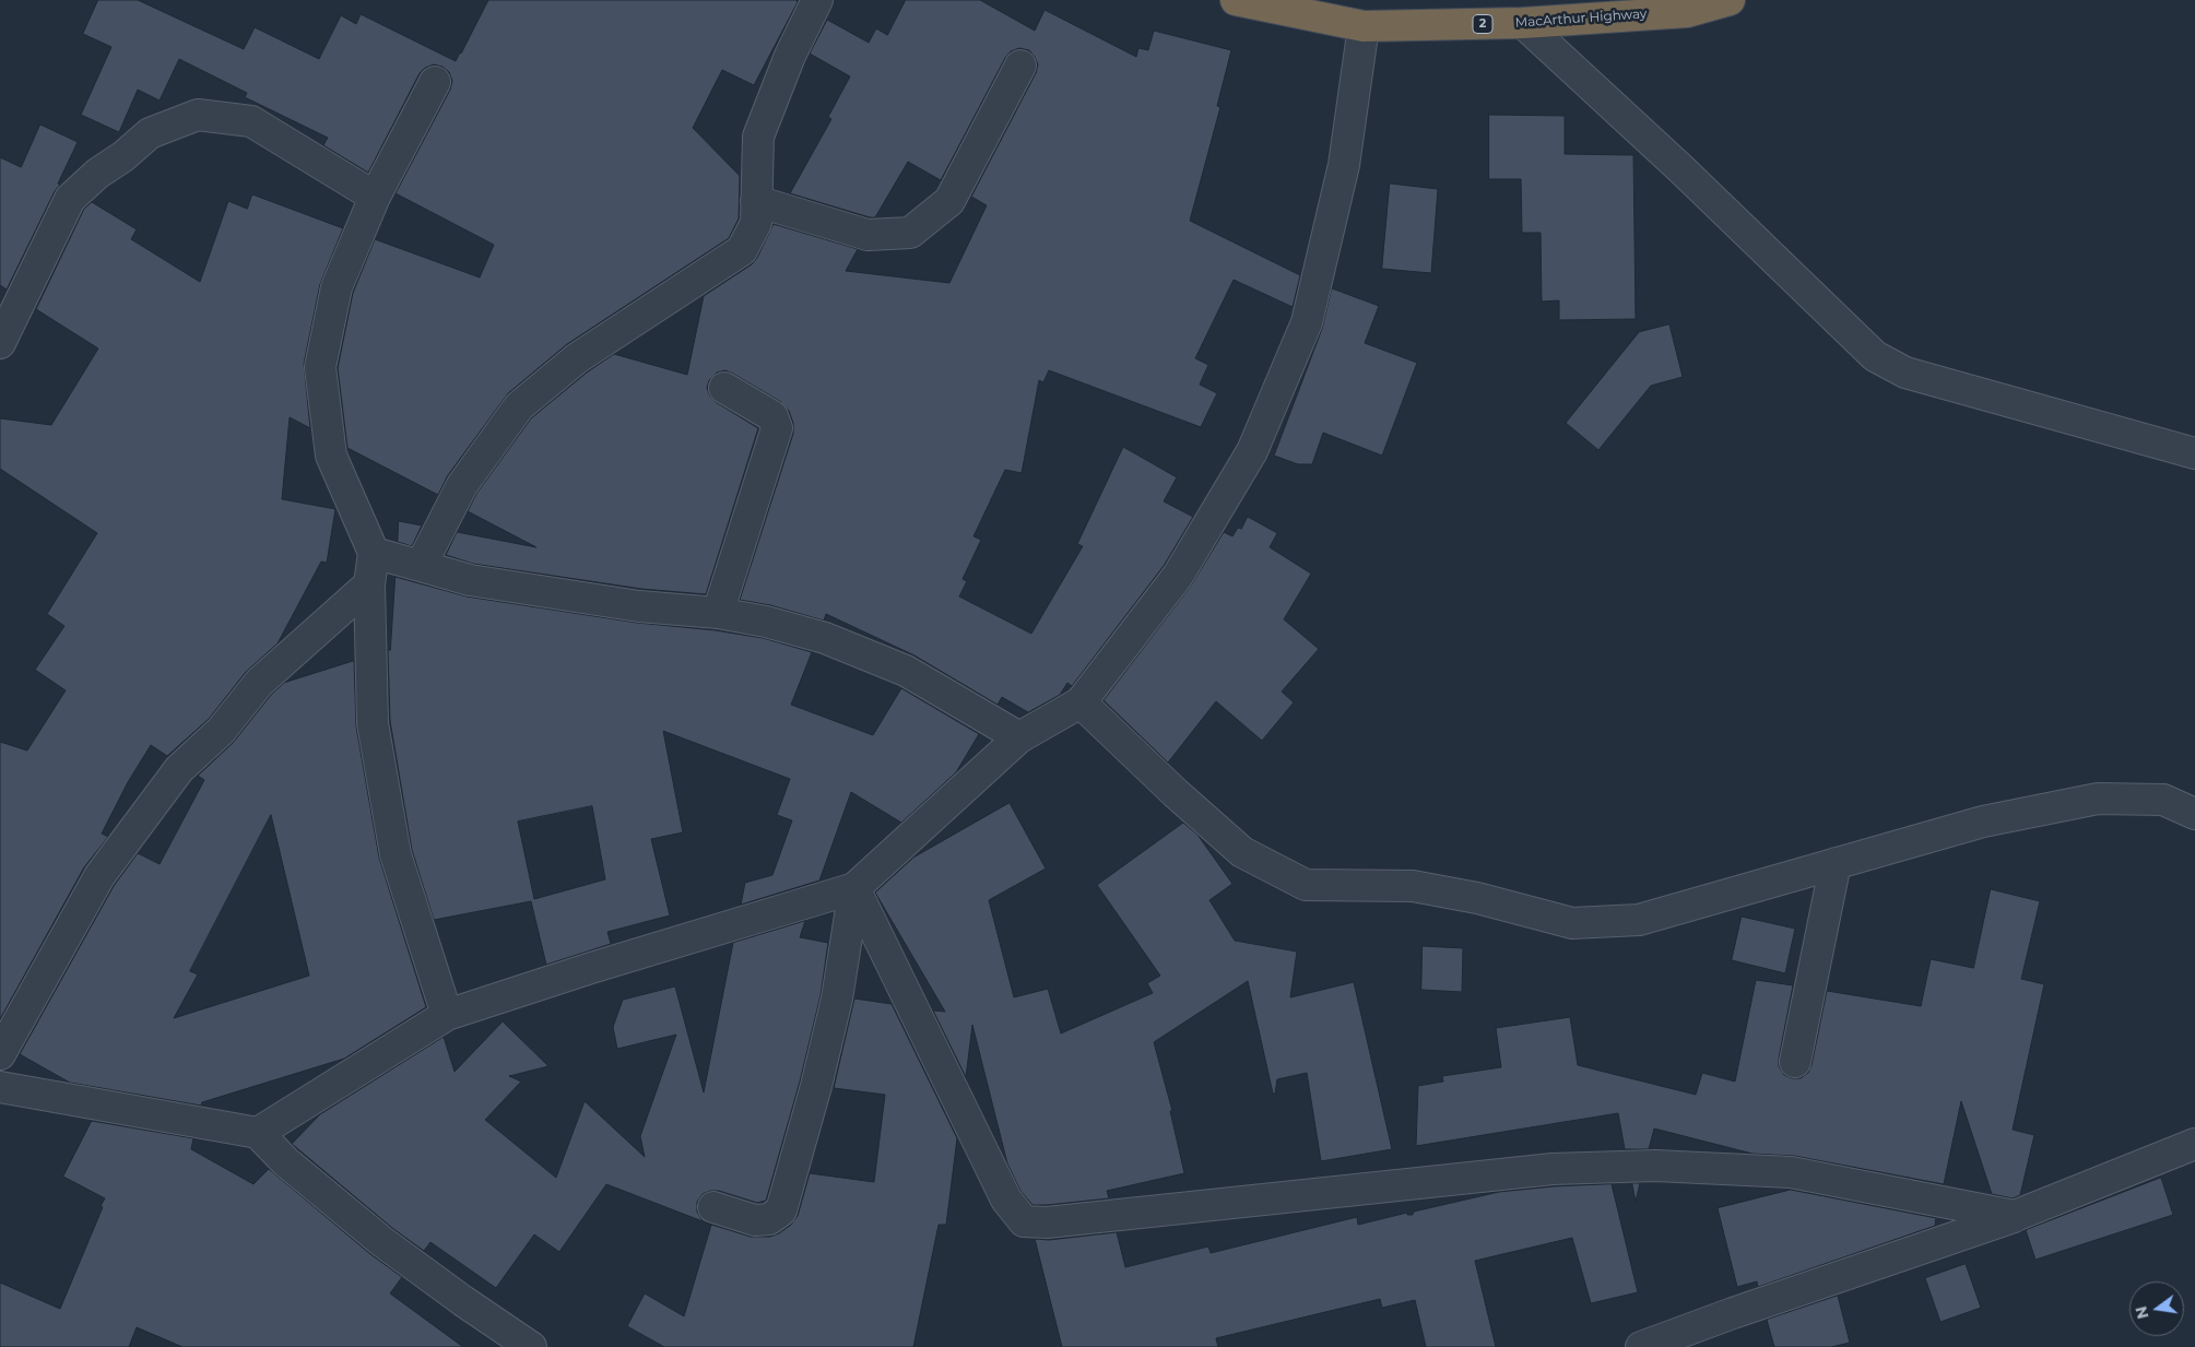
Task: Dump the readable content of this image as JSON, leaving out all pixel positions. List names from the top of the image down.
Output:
{
  "streets": {
    "highway": ["MacArthur Highway", "2"]
  },
  "north": "left"
}
